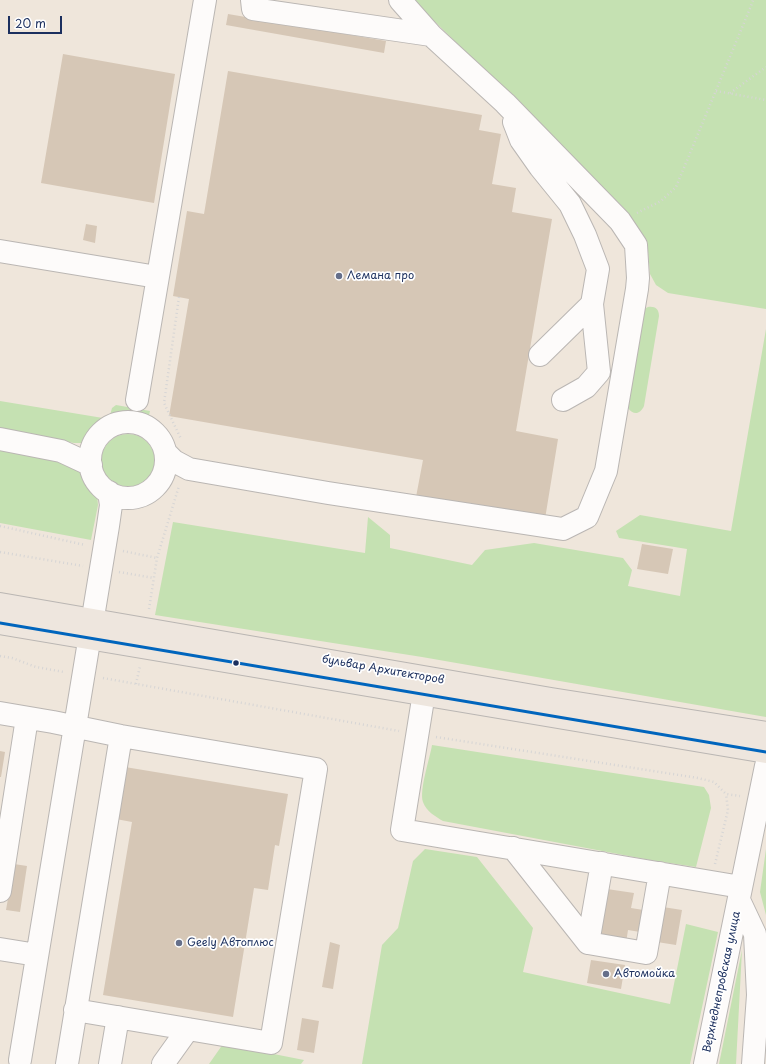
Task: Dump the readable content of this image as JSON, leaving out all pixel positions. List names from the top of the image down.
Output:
{
  "streets": {
    "main road": ["бульвар Архитекторов"],
    "street": ["Верхнеднепровская улица"]
  },
  "places": ["Лемана про", "Geely Автоплюс", "Автомойка"],
  "scale_bar": "20 m"
}
